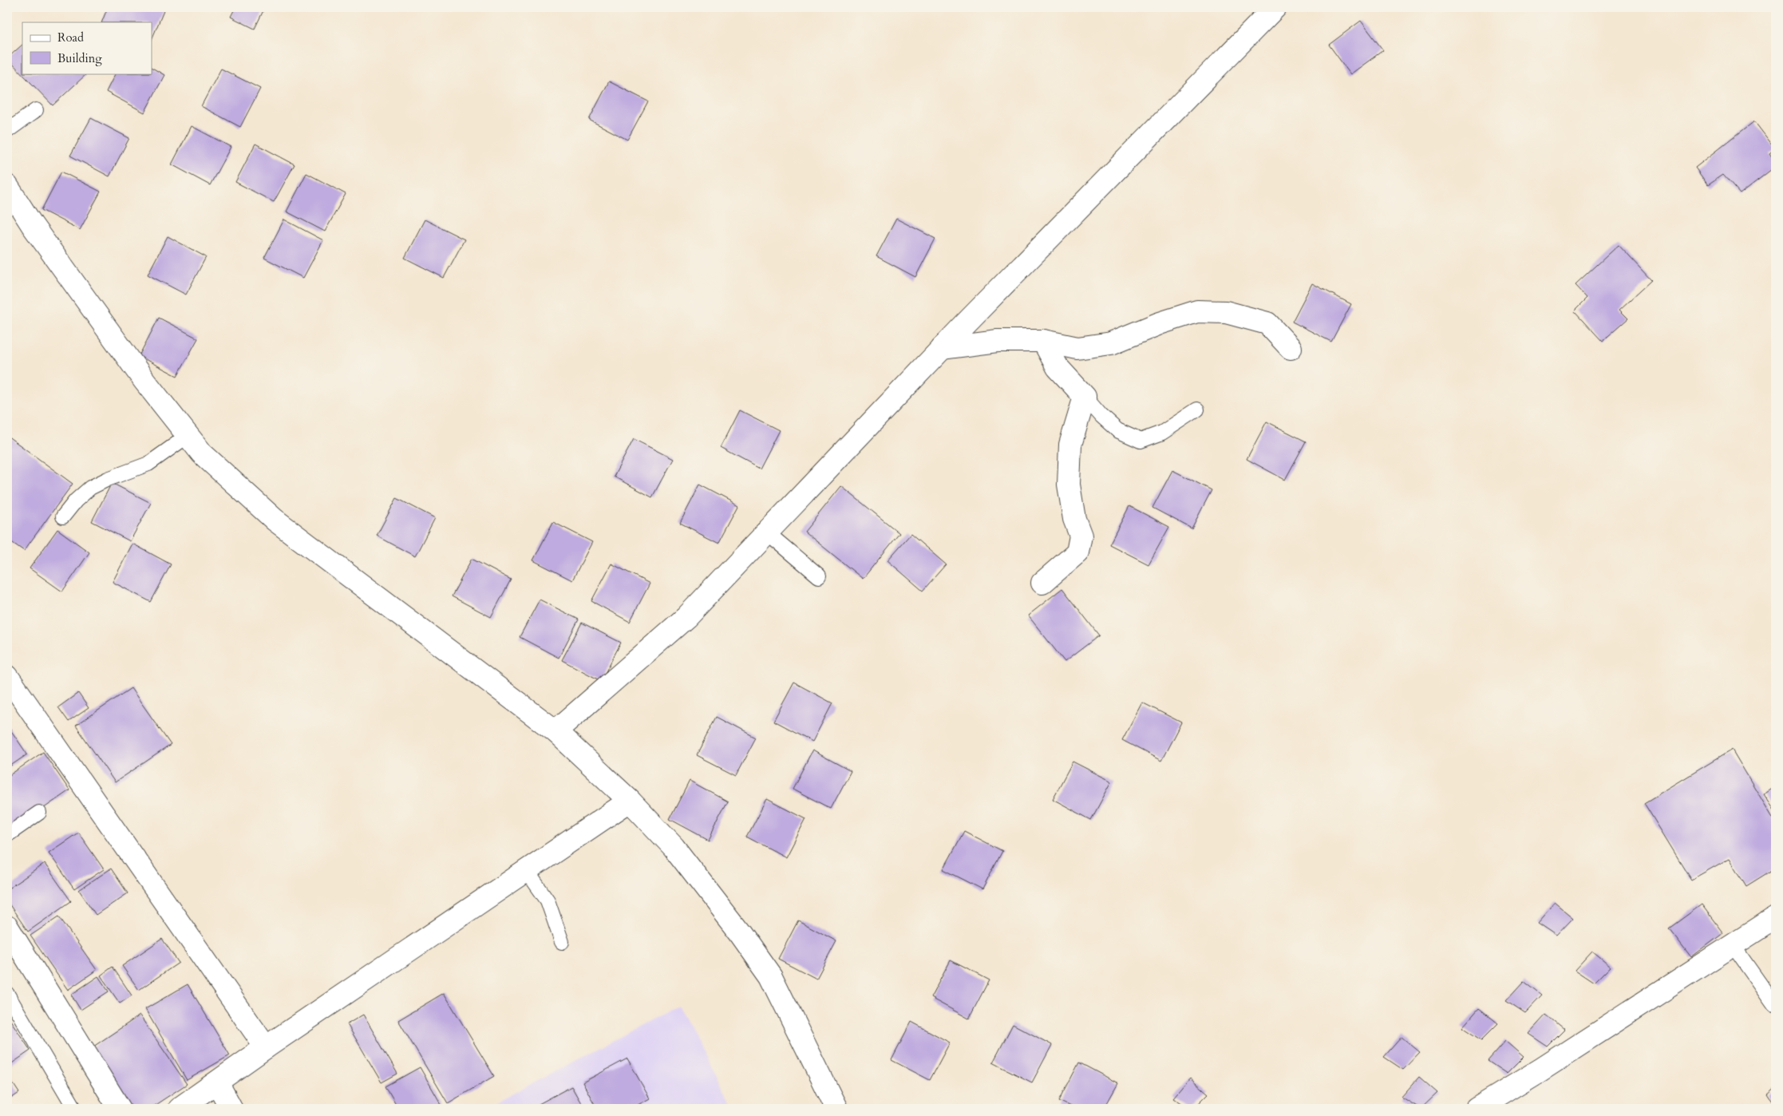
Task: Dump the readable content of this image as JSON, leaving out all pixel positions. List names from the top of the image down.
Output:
{
  "legend": ["Road", "Building"]
}
